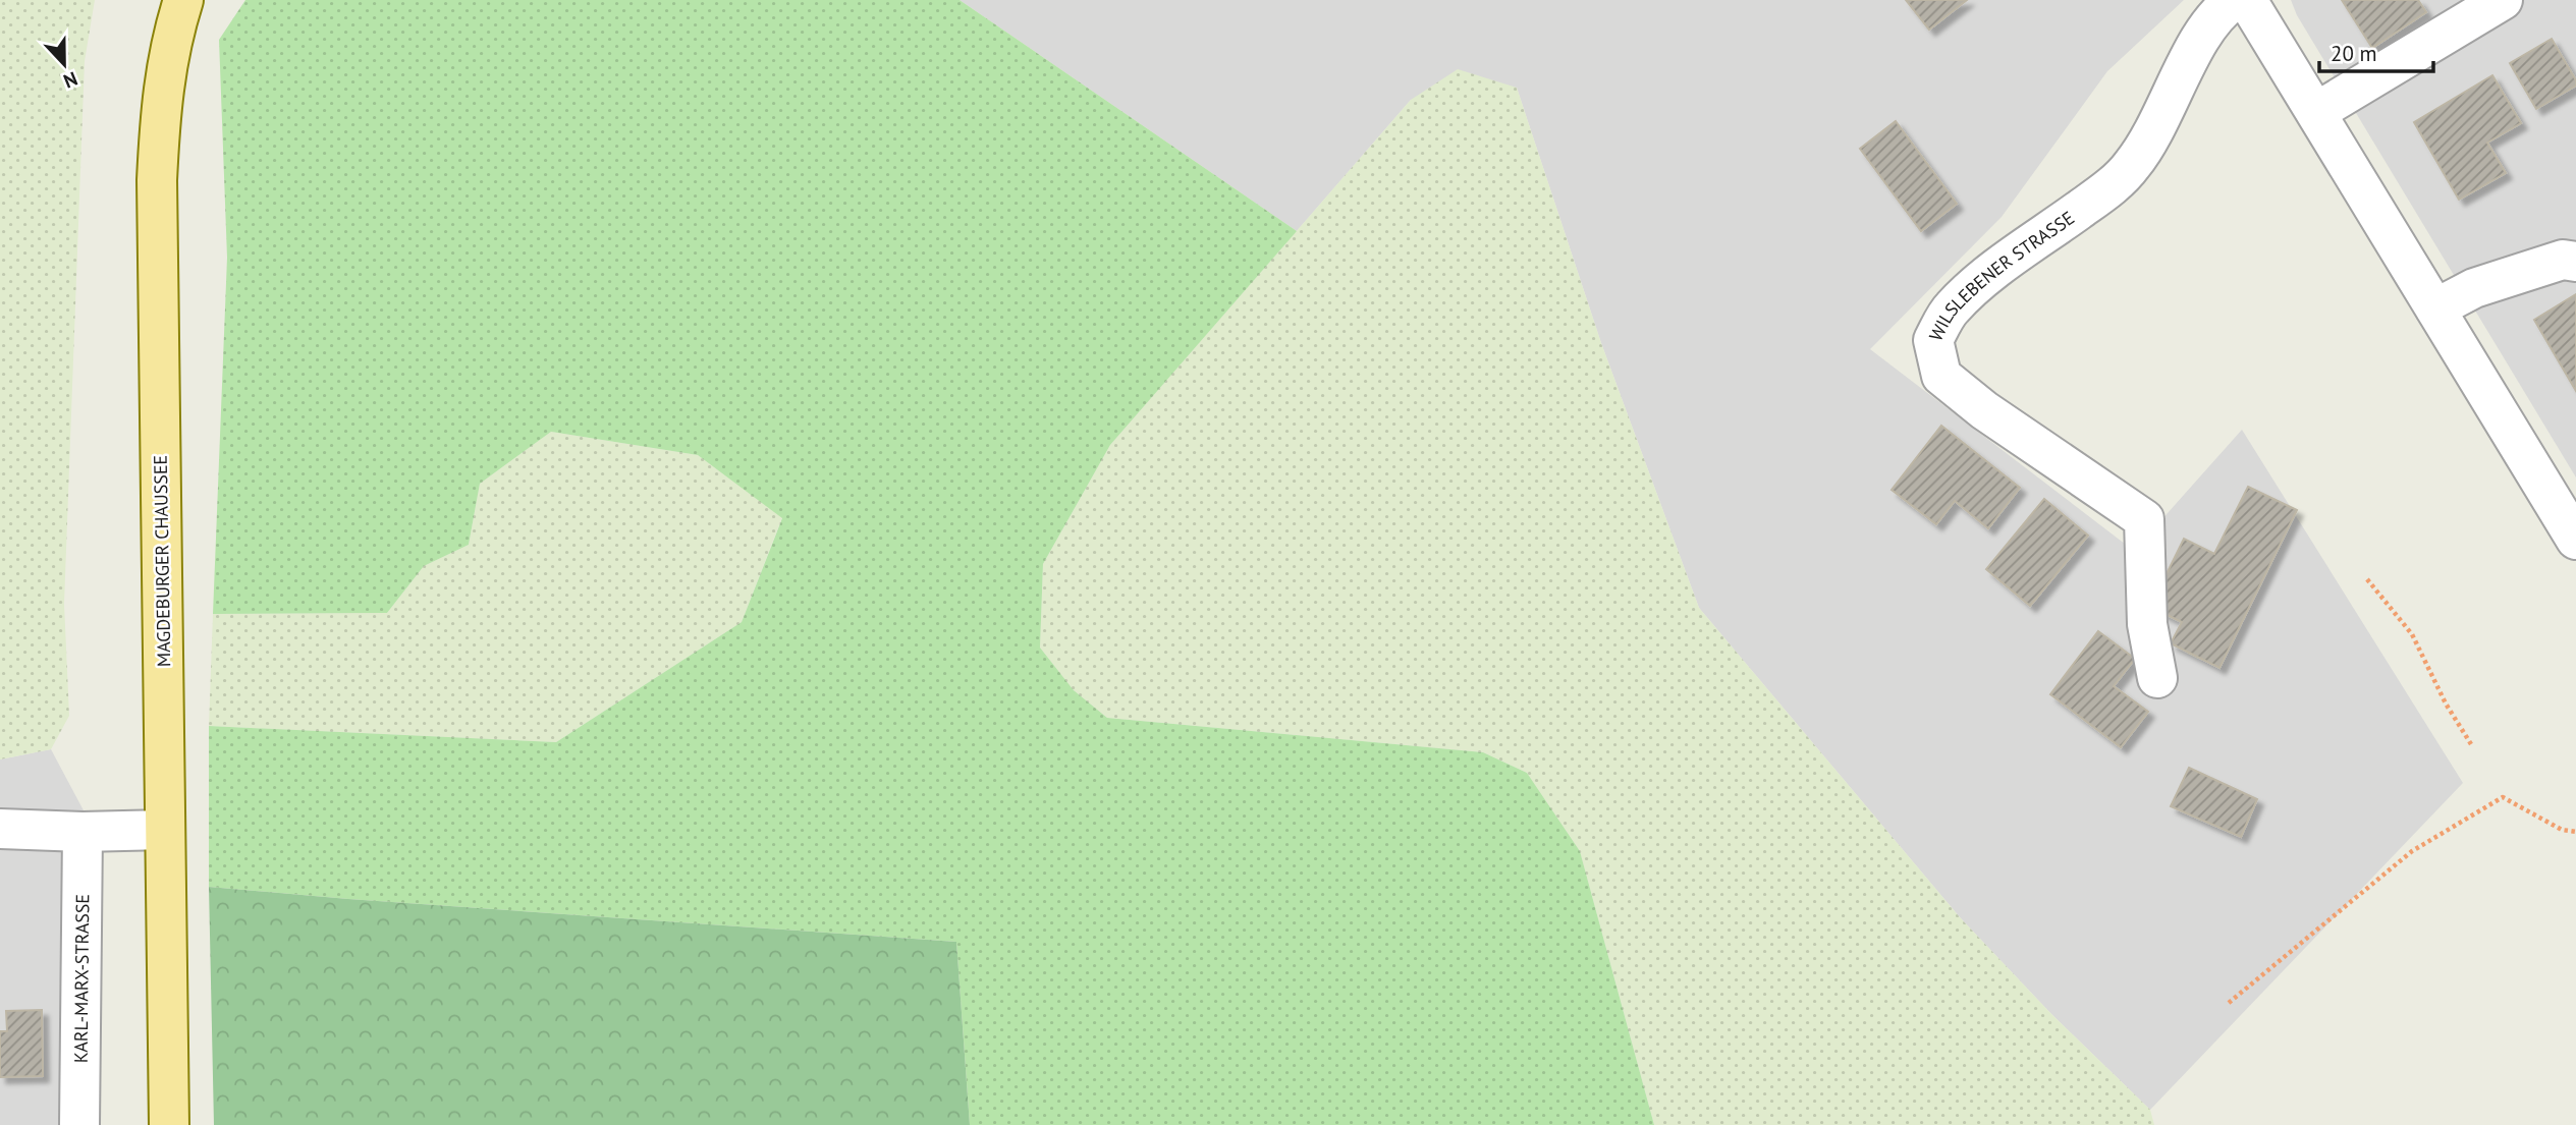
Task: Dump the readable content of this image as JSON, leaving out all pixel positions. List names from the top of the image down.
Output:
{
  "streets": {
    "main road": ["MAGDEBURGER CHAUSSEE"],
    "street": ["WILSLEBENER STRASSE", "KARL-MARX-STRASSE"]
  },
  "scale_bar": "20 m",
  "north": "bottom"
}
